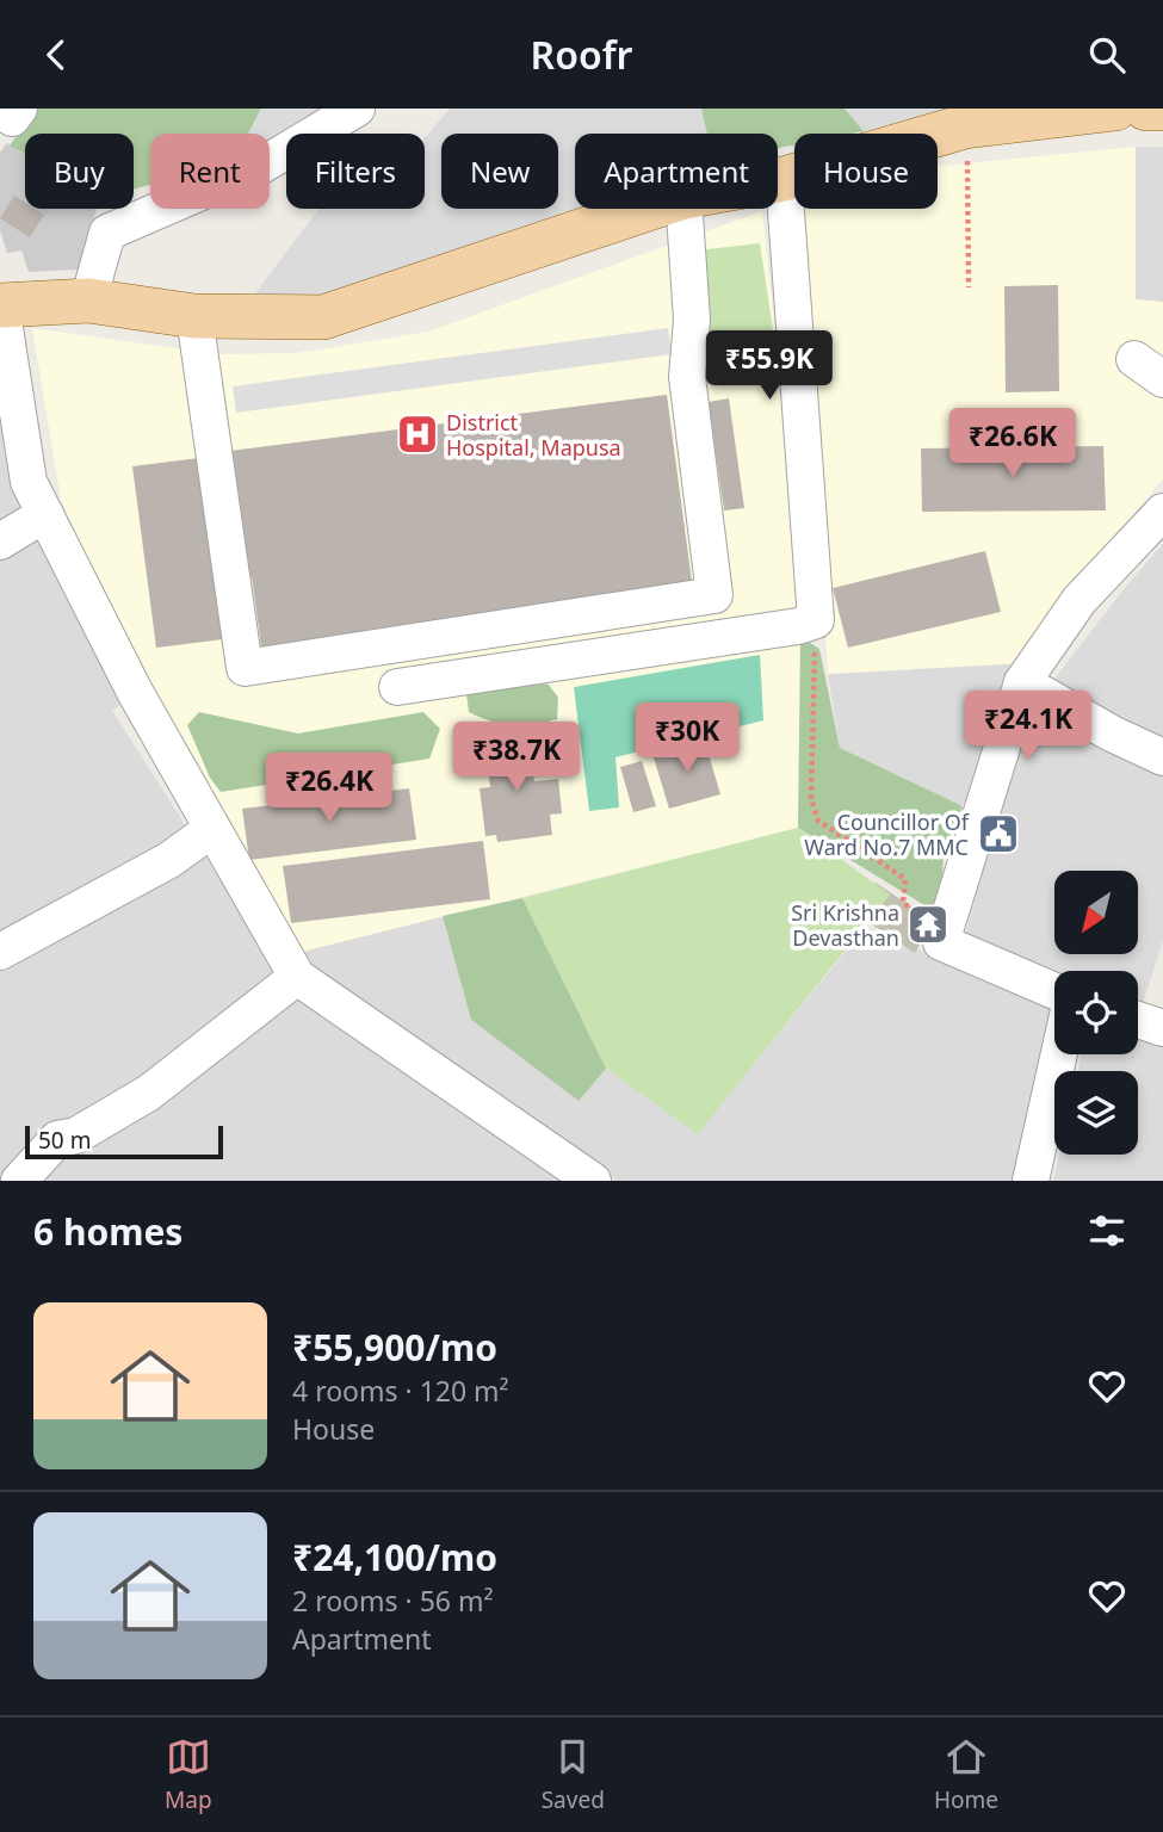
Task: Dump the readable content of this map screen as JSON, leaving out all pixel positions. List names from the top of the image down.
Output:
{
  "places": {
    "hospital": ["District Hospital, Mapusa"],
    "public building": ["Councillor Of Ward No.7 MMC"],
    "temple": ["Sri Krishna Devasthan"]
  },
  "scale_bar": "50 m",
  "north": "bottom left",
  "page": {
    "header": "Roofr",
    "chip": [
      "Buy",
      "Rent",
      "Filters",
      "New",
      "Apartment",
      "House"
    ],
    "price": [
      "₹55.9K",
      "₹26.6K",
      "₹24.1K",
      "₹30K",
      "₹38.7K",
      "₹26.4K"
    ],
    "scale": "50 m",
    "heading": "6 homes",
    "list": [
      {
        "name": "₹55,900/mo",
        "note": "4 rooms · 120 m² · House"
      },
      {
        "name": "₹24,100/mo",
        "note": "2 rooms · 56 m² · Apartment"
      }
    ],
    "tabs": ["Map", "Saved", "Home"]
  }
}
